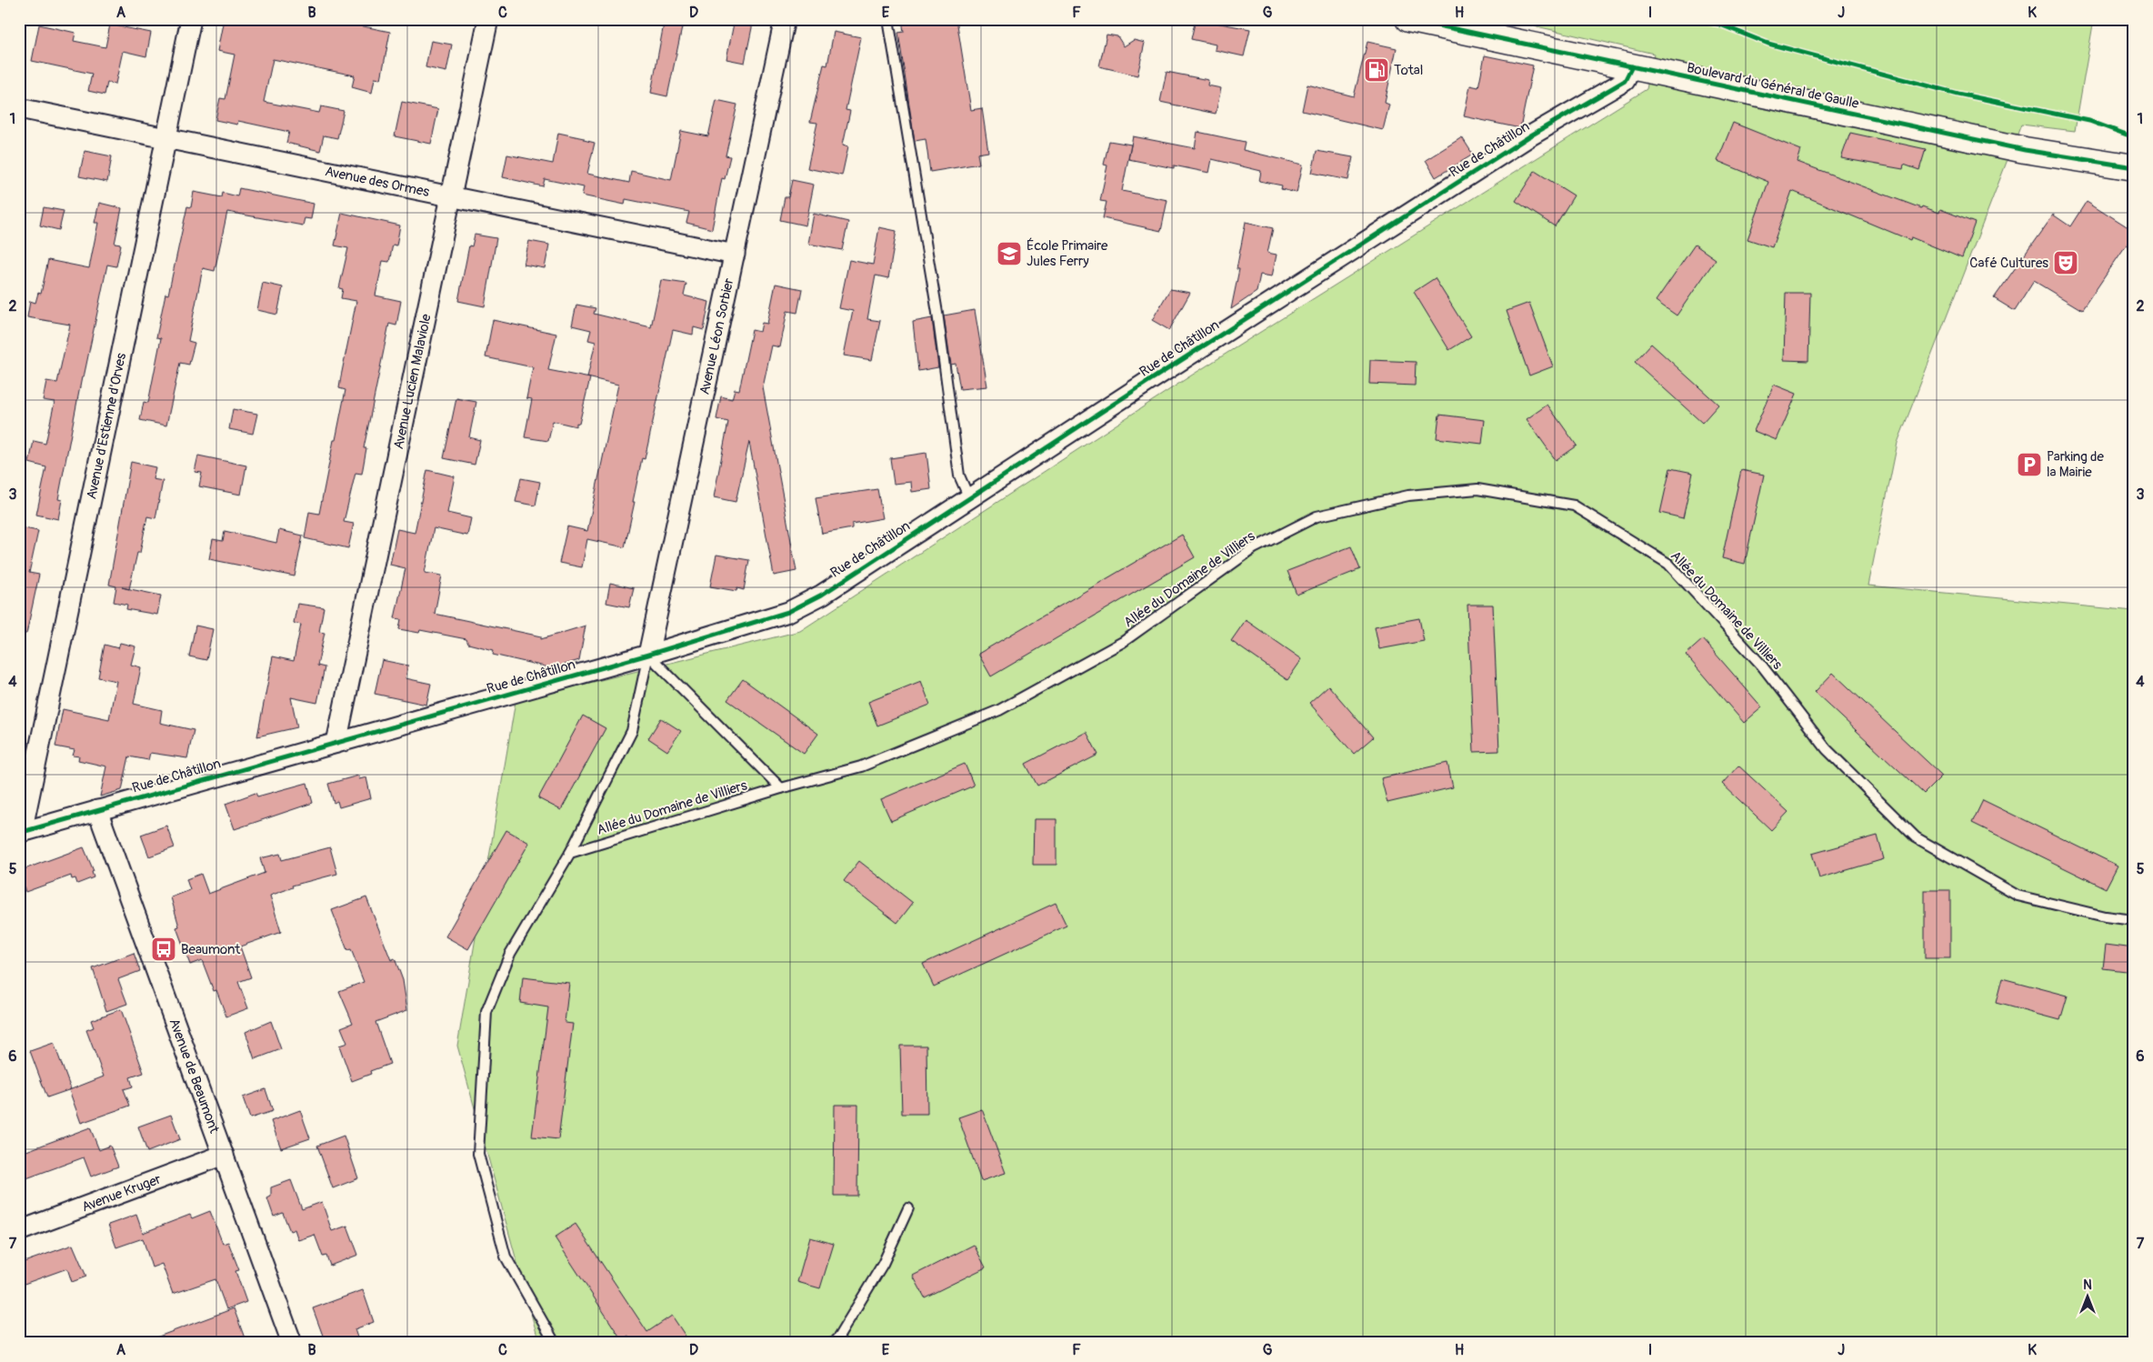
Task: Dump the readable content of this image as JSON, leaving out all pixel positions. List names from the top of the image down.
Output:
{
  "streets": {
    "main road": ["Boulevard du Général de Gaulle"],
    "street": [
      "Rue de Châtillon",
      "Avenue des Ormes",
      "Avenue Léon Sorbier",
      "Avenue Lucien Malaviole",
      "Avenue d'Estienne d'Orves",
      "Avenue de Beaumont",
      "Avenue Kruger"
    ],
    "lane": ["Allée du Domaine de Villiers"]
  },
  "crossings": [
    ["Boulevard du Général de Gaulle", "Rue de Châtillon"],
    ["Rue de Châtillon", "Avenue Léon Sorbier"],
    ["Rue de Châtillon", "Avenue Lucien Malaviole"],
    ["Rue de Châtillon", "Avenue d'Estienne d'Orves"],
    ["Rue de Châtillon", "Allée du Domaine de Villiers"],
    ["Rue de Châtillon", "Avenue de Beaumont"],
    ["Avenue des Ormes", "Avenue Léon Sorbier"],
    ["Avenue des Ormes", "Avenue Lucien Malaviole"],
    ["Avenue des Ormes", "Avenue d'Estienne d'Orves"],
    ["Avenue Léon Sorbier", "Allée du Domaine de Villiers"],
    ["Avenue de Beaumont", "Avenue Kruger"]
  ],
  "places": {
    "fuel station": ["Total"],
    "school or university": ["École Primaire Jules Ferry"],
    "theatre": ["Café Cultures"],
    "parking": ["Parking de la Mairie"],
    "bus stop": ["Beaumont"]
  },
  "north": "top",
  "grid": {
    "columns": [
      "A",
      "B",
      "C",
      "D",
      "E",
      "F",
      "G",
      "H",
      "I",
      "J",
      "K"
    ],
    "rows": [
      "1",
      "2",
      "3",
      "4",
      "5",
      "6",
      "7"
    ]
  }
}
